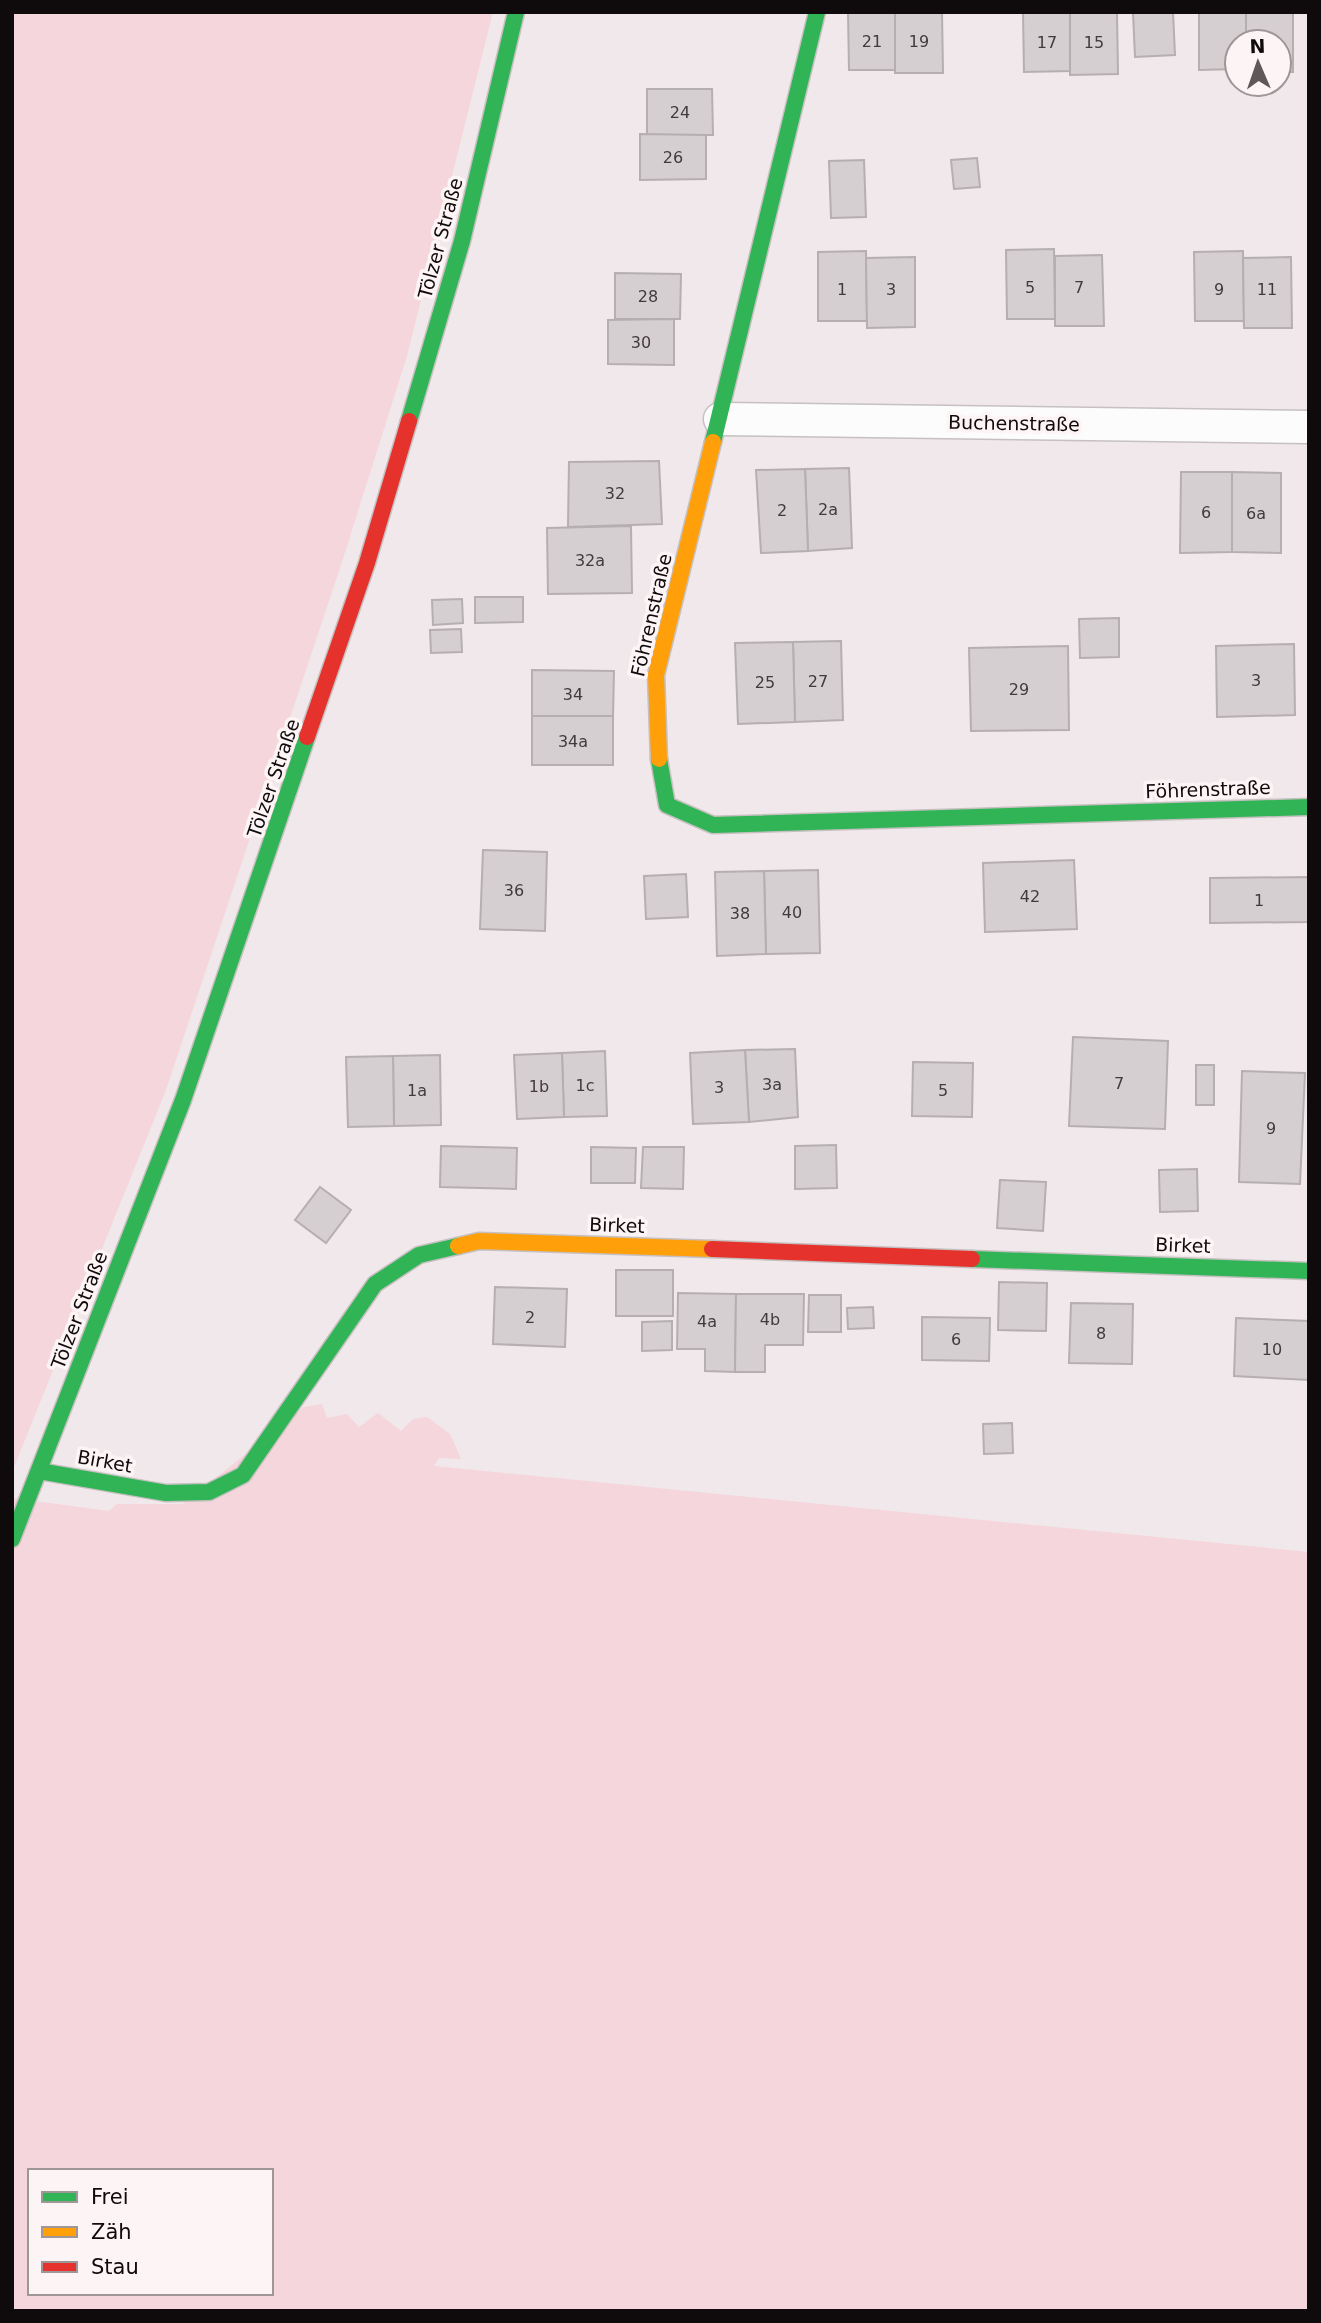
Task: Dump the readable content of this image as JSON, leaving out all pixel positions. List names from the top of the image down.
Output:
{
  "streets": {
    "street": [
      "Tölzer Straße",
      "Buchenstraße",
      "Föhrenstraße",
      "Birket"
    ]
  },
  "crossings": [
    ["Tölzer Straße", "Birket"],
    ["Buchenstraße", "Föhrenstraße"]
  ],
  "house_numbers": [
    "21",
    "19",
    "17",
    "15",
    "24",
    "26",
    "5",
    "7",
    "1",
    "3",
    "9",
    "11",
    "28",
    "30",
    "32",
    "2a",
    "2",
    "6",
    "6a",
    "32a",
    "3",
    "27",
    "25",
    "29",
    "34",
    "34a",
    "36",
    "42",
    "1",
    "40",
    "38",
    "7",
    "3a",
    "1c",
    "1b",
    "3",
    "1a",
    "5",
    "9",
    "2",
    "4b",
    "4a",
    "8",
    "6",
    "10"
  ],
  "legend": ["Frei", "Zäh", "Stau"],
  "north": "top"
}
